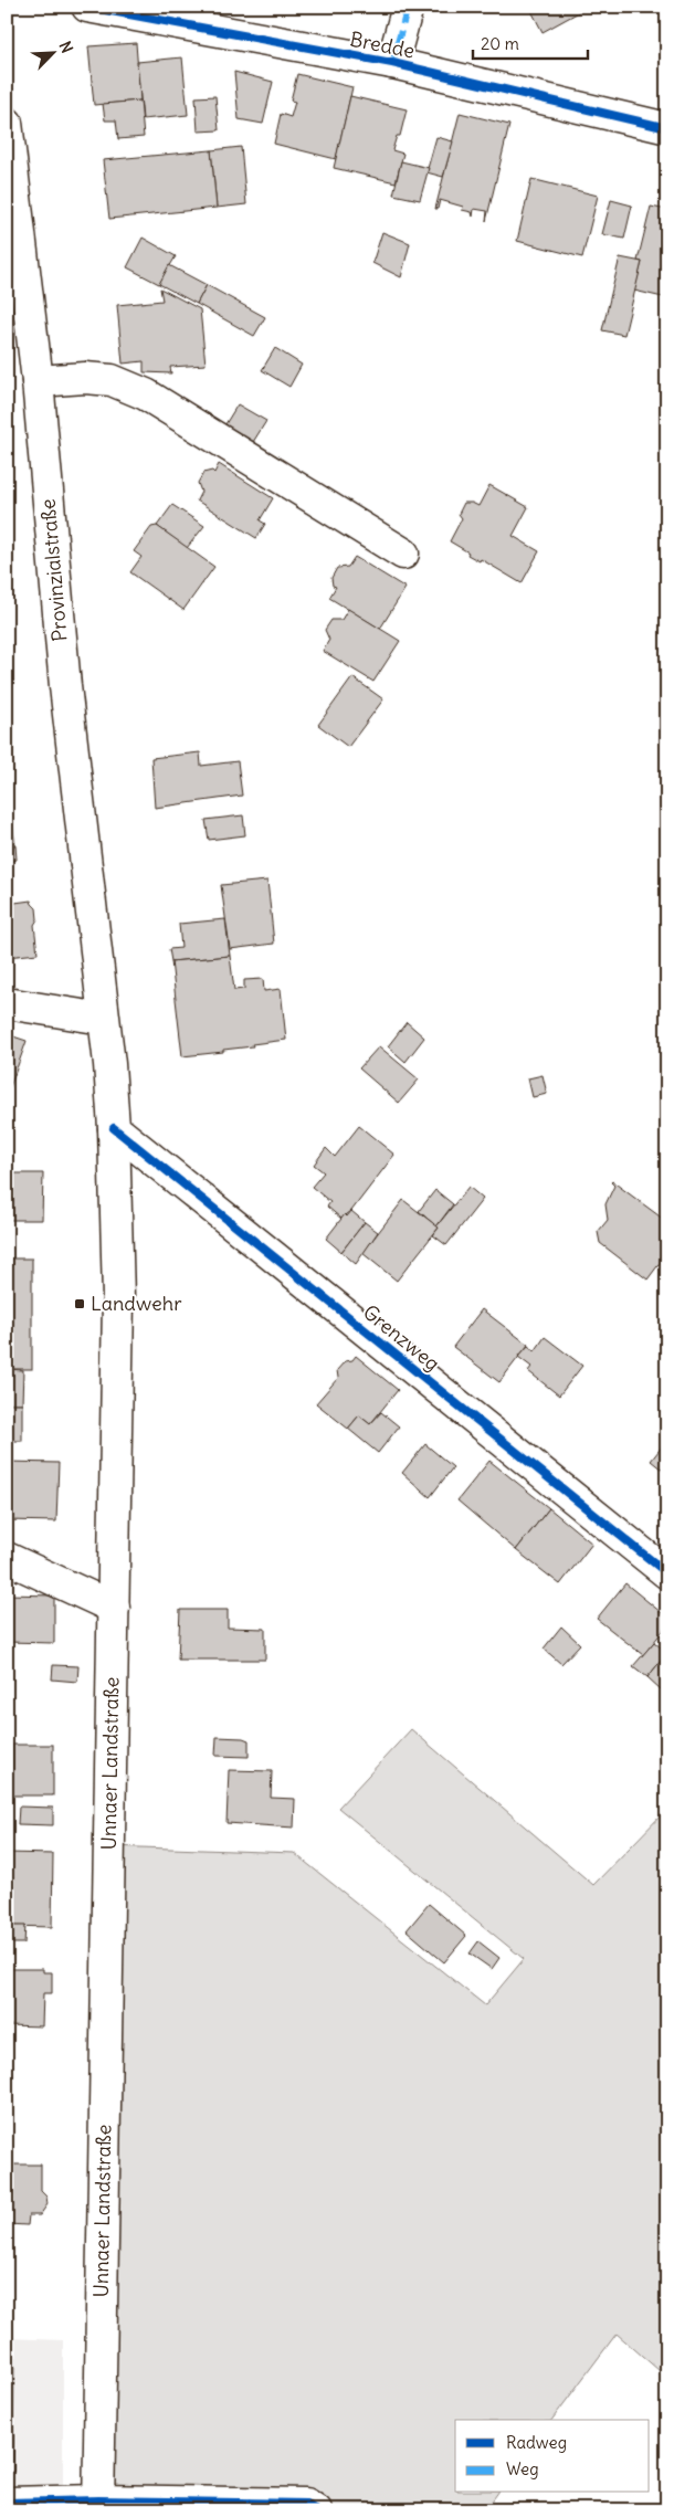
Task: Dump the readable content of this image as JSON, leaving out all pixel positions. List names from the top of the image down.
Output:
{
  "streets": {
    "main road": [
      "Bredde",
      "Provinzialstraße",
      "Grenzweg",
      "Unnaer Landstraße"
    ]
  },
  "crossings": [
    ["Provinzialstraße", "Unnaer Landstraße"],
    ["Grenzweg", "Unnaer Landstraße"]
  ],
  "places": {
    "transit": ["Landwehr"]
  },
  "legend": ["Radweg", "Weg"],
  "scale_bar": "20 m",
  "north": "top right"
}
